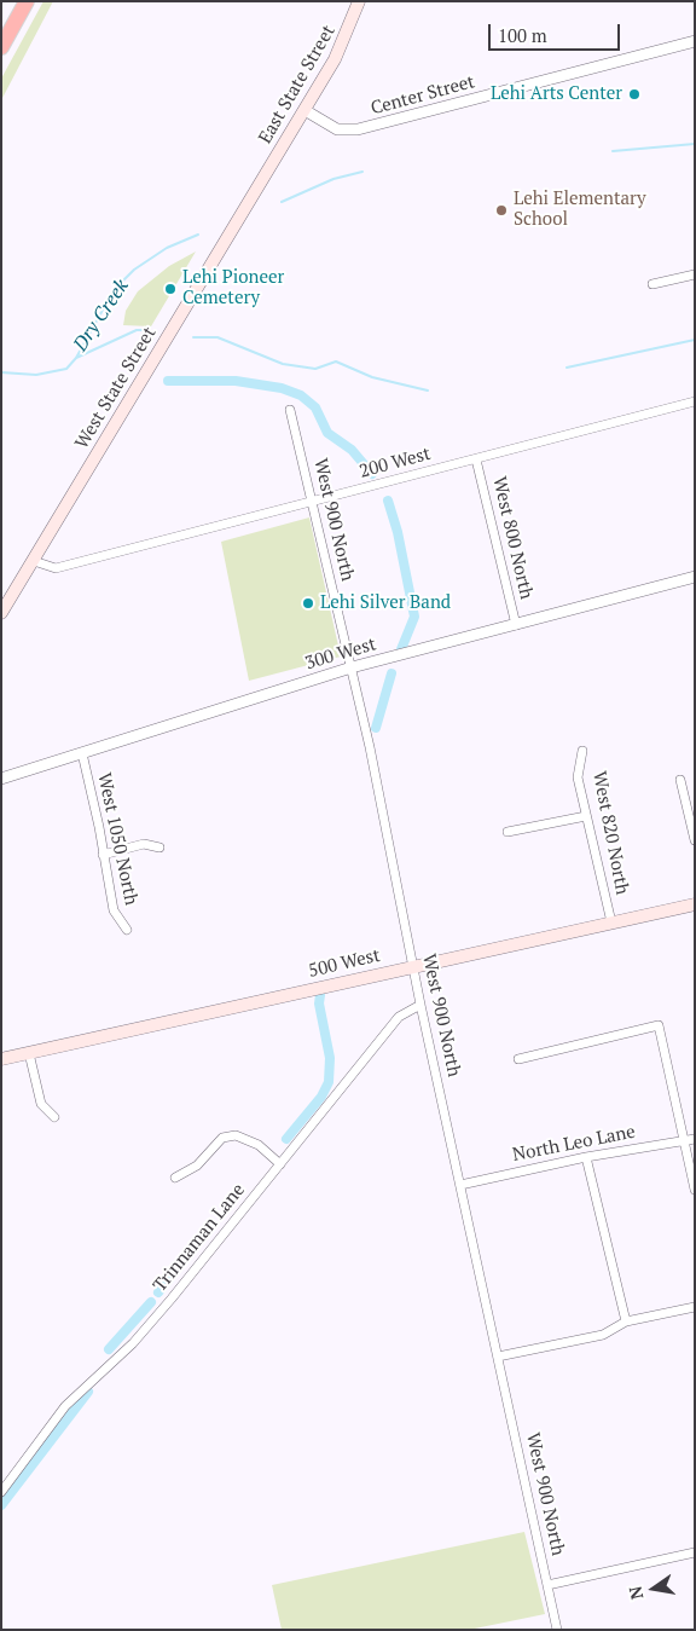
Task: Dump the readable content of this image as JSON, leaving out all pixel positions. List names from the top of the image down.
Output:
{
  "streets": {
    "main road": ["East State Street", "West State Street", "500 West"],
    "street": [
      "Center Street",
      "200 West",
      "West 900 North",
      "West 800 North",
      "300 West",
      "West 820 North",
      "West 1050 North",
      "North Leo Lane",
      "Trinnaman Lane"
    ]
  },
  "crossings": [
    ["East State Street", "Center Street"],
    ["East State Street", "West State Street"],
    ["West State Street", "200 West"],
    ["200 West", "West 900 North"],
    ["200 West", "West 800 North"],
    ["West 900 North", "300 West"],
    ["West 900 North", "500 West"],
    ["West 900 North", "North Leo Lane"],
    ["West 900 North", "Trinnaman Lane"],
    ["West 800 North", "300 West"],
    ["300 West", "West 1050 North"],
    ["West 820 North", "500 West"]
  ],
  "water": ["Dry Creek"],
  "places": [
    "Lehi Arts Center",
    "Lehi Elementary School",
    "Lehi Pioneer Cemetery",
    "Lehi Silver Band"
  ],
  "scale_bar": "100 m",
  "north": "left"
}
